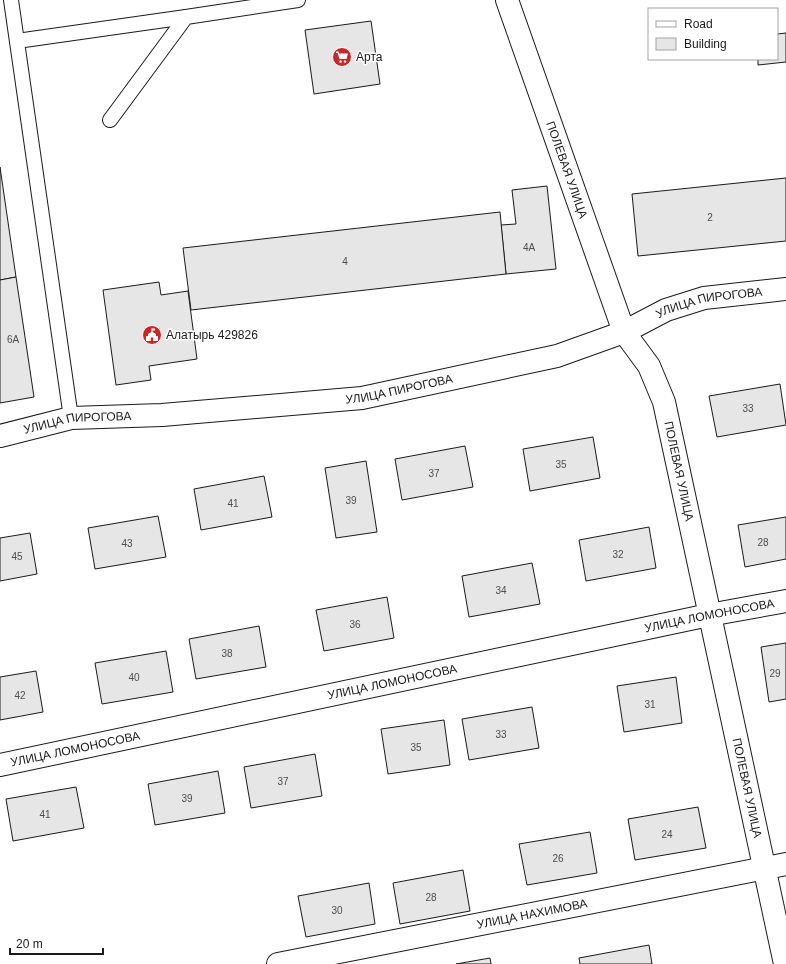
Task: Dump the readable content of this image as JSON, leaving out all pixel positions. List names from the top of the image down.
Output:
{
  "streets": {
    "street": [
      "ПОЛЕВАЯ УЛИЦА",
      "УЛИЦА ПИРОГОВА",
      "УЛИЦА ЛОМОНОСОВА",
      "УЛИЦА НАХИМОВА"
    ]
  },
  "crossings": [
    ["ПОЛЕВАЯ УЛИЦА", "УЛИЦА ПИРОГОВА"],
    ["ПОЛЕВАЯ УЛИЦА", "УЛИЦА ЛОМОНОСОВА"],
    ["ПОЛЕВАЯ УЛИЦА", "УЛИЦА НАХИМОВА"]
  ],
  "places": {
    "supermarket": ["Арта"],
    "public building": ["Алатырь 429826"]
  },
  "house_numbers": [
    "2",
    "4А",
    "4",
    "6А",
    "33",
    "35",
    "37",
    "39",
    "41",
    "28",
    "43",
    "32",
    "45",
    "34",
    "36",
    "38",
    "29",
    "40",
    "42",
    "31",
    "33",
    "35",
    "37",
    "39",
    "41",
    "24",
    "26",
    "28",
    "30"
  ],
  "legend": ["Road", "Building"],
  "scale_bar": "20 m"
}
